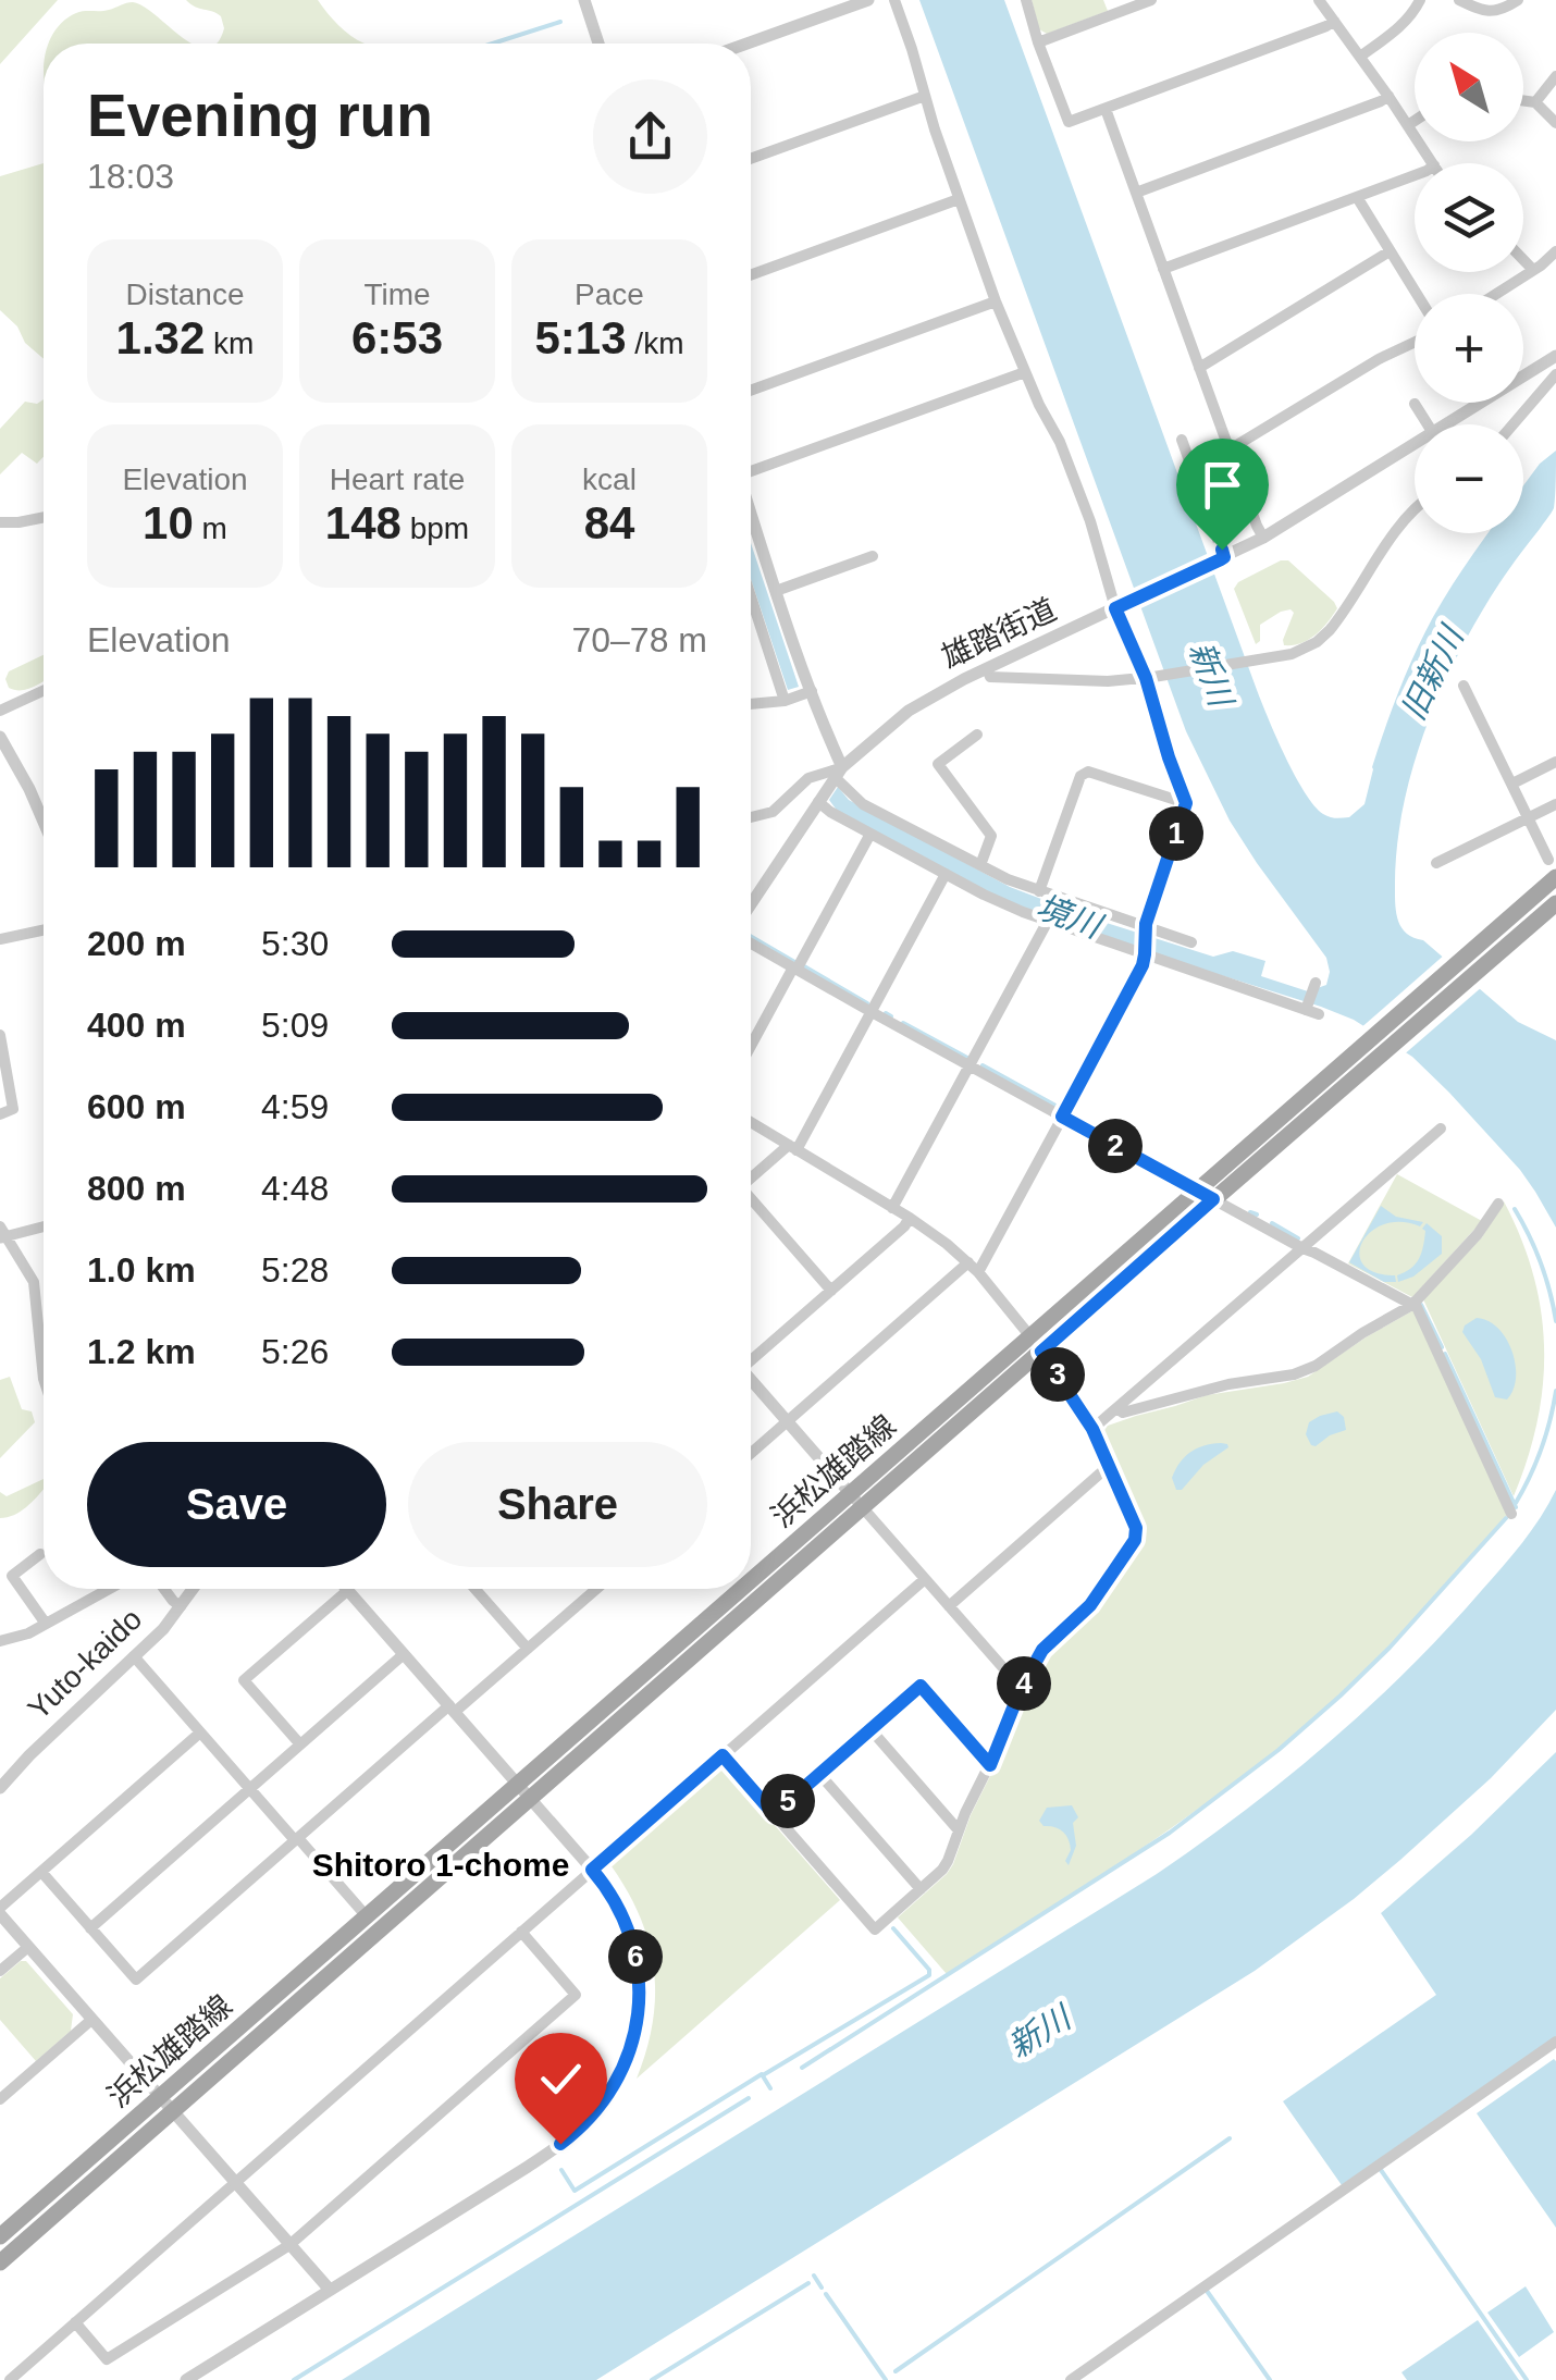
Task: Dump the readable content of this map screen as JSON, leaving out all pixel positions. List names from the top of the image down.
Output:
{
  "streets": {
    "main road": ["浜松雄踏線"],
    "street": ["雄踏街道", "Yuto-kaido"]
  },
  "districts": ["Shitoro 1-chome"],
  "water": ["新川", "旧新川", "境川"],
  "north": "top left",
  "page": {
    "map_buttons": ["+", "−"],
    "heading": ["Evening run", "18:03"],
    "stats": [
      ["Distance", "1.32 km"],
      ["Time", "6:53"],
      ["Pace", "5:13 /km"],
      ["Elevation", "10 m"],
      ["Heart rate", "148 bpm"],
      ["kcal", "84"]
    ],
    "chart": ["Elevation", "70–78 m"],
    "pins": [
      "1",
      "2",
      "3",
      "4",
      "5",
      "6"
    ],
    "list": [
      {
        "name": "200 m",
        "note": "5:30"
      },
      {
        "name": "400 m",
        "note": "5:09"
      },
      {
        "name": "600 m",
        "note": "4:59"
      },
      {
        "name": "800 m",
        "note": "4:48"
      },
      {
        "name": "1.0 km",
        "note": "5:28"
      },
      {
        "name": "1.2 km",
        "note": "5:26"
      }
    ],
    "buttons": ["Save", "Share"]
  }
}
